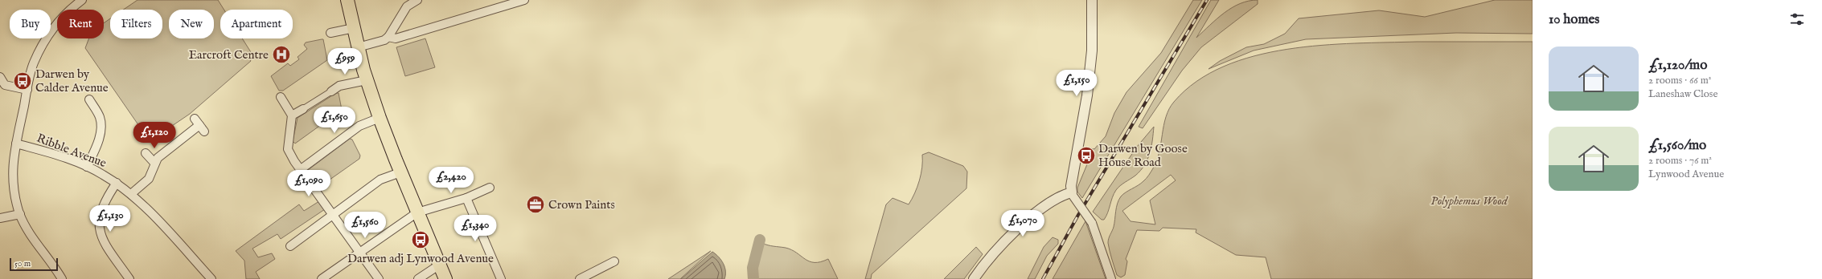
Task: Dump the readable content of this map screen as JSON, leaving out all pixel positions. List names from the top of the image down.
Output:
{
  "streets": {
    "street": ["Ribble Avenue"]
  },
  "parks": ["Polyphemus Wood"],
  "places": {
    "hospital": ["Earcroft Centre"],
    "bus stop": ["Darwen by Calder Avenue", "Darwen by Goose House Road", "Darwen adj Lynwood Avenue"],
    "office": ["Crown Paints"]
  },
  "scale_bar": "50 m",
  "page": {
    "heading": "10 homes",
    "chip": [
      "Buy",
      "Rent",
      "Filters",
      "New",
      "Apartment"
    ],
    "list": [
      {
        "name": "£1,120/mo",
        "note": "2 rooms · 66 m² · Laneshaw Close"
      },
      {
        "name": "£1,560/mo",
        "note": "2 rooms · 76 m² · Lynwood Avenue"
      }
    ],
    "price": [
      "£959",
      "£1,150",
      "£1,650",
      "£1,120",
      "£2,420",
      "£1,090",
      "£1,130",
      "£1,070",
      "£1,560",
      "£1,340"
    ],
    "scale": "50 m"
  }
}
